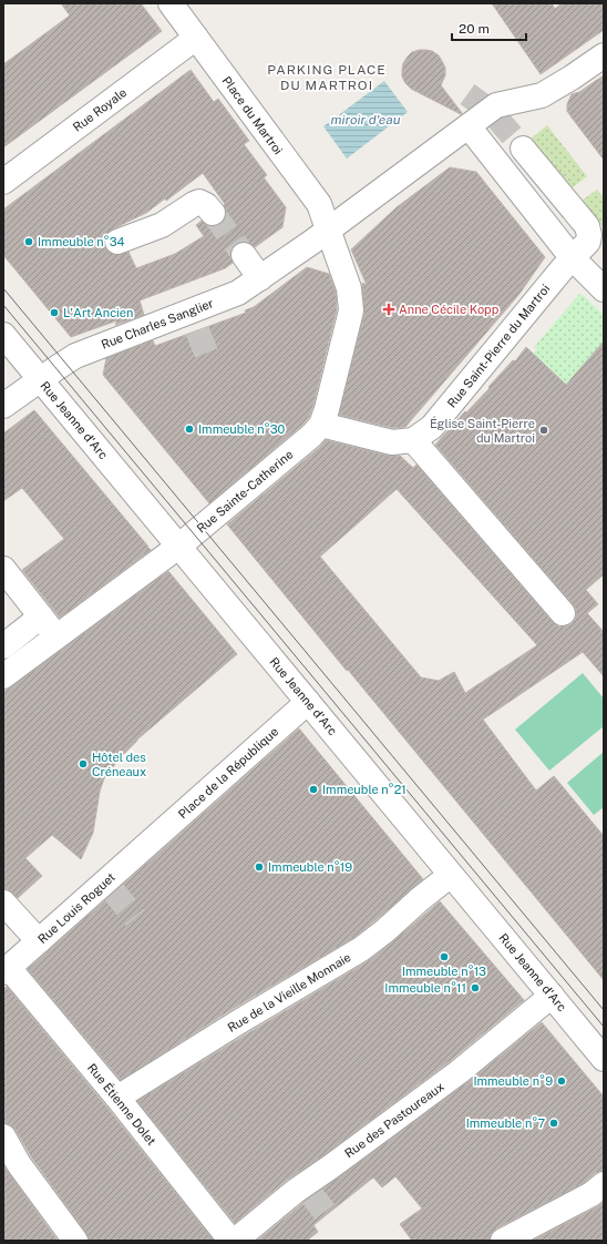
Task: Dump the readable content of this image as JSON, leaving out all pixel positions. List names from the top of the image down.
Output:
{
  "streets": {
    "street": [
      "Rue Royale",
      "Place du Martroi",
      "Rue Charles Sanglier",
      "Rue Saint-Pierre du Martroi",
      "Rue Jeanne d'Arc",
      "Rue Sainte-Catherine",
      "Place de la République",
      "Rue Louis Roguet",
      "Rue de la Vieille Monnaie",
      "Rue Étienne Dolet",
      "Rue des Pastoureaux"
    ]
  },
  "crossings": [
    ["Rue Royale", "Place du Martroi"],
    ["Place du Martroi", "Rue Charles Sanglier"],
    ["Place du Martroi", "Rue Sainte-Catherine"],
    ["Rue Charles Sanglier", "Rue Jeanne d'Arc"],
    ["Rue Charles Sanglier", "Rue Sainte-Catherine"],
    ["Rue Jeanne d'Arc", "Rue Sainte-Catherine"],
    ["Rue Jeanne d'Arc", "Place de la République"],
    ["Rue Jeanne d'Arc", "Rue de la Vieille Monnaie"],
    ["Rue Jeanne d'Arc", "Rue des Pastoureaux"],
    ["Place de la République", "Rue Louis Roguet"],
    ["Rue Louis Roguet", "Rue Étienne Dolet"],
    ["Rue de la Vieille Monnaie", "Rue Étienne Dolet"],
    ["Rue Étienne Dolet", "Rue des Pastoureaux"]
  ],
  "districts": ["PARKING PLACE DU MARTROI"],
  "water": ["miroir d'eau"],
  "places": {
    "other": [
      "Immeuble n°34",
      "L'Art Ancien",
      "Immeuble n°30",
      "Église Saint-Pierre du Martroi",
      "Hôtel des Créneaux",
      "Immeuble n°21",
      "Immeuble n°19",
      "Immeuble n°13",
      "Immeuble n°11",
      "Immeuble n°9",
      "Immeuble n°7"
    ],
    "health": ["Anne Cécile Kopp"]
  },
  "scale_bar": "20 m"
}
